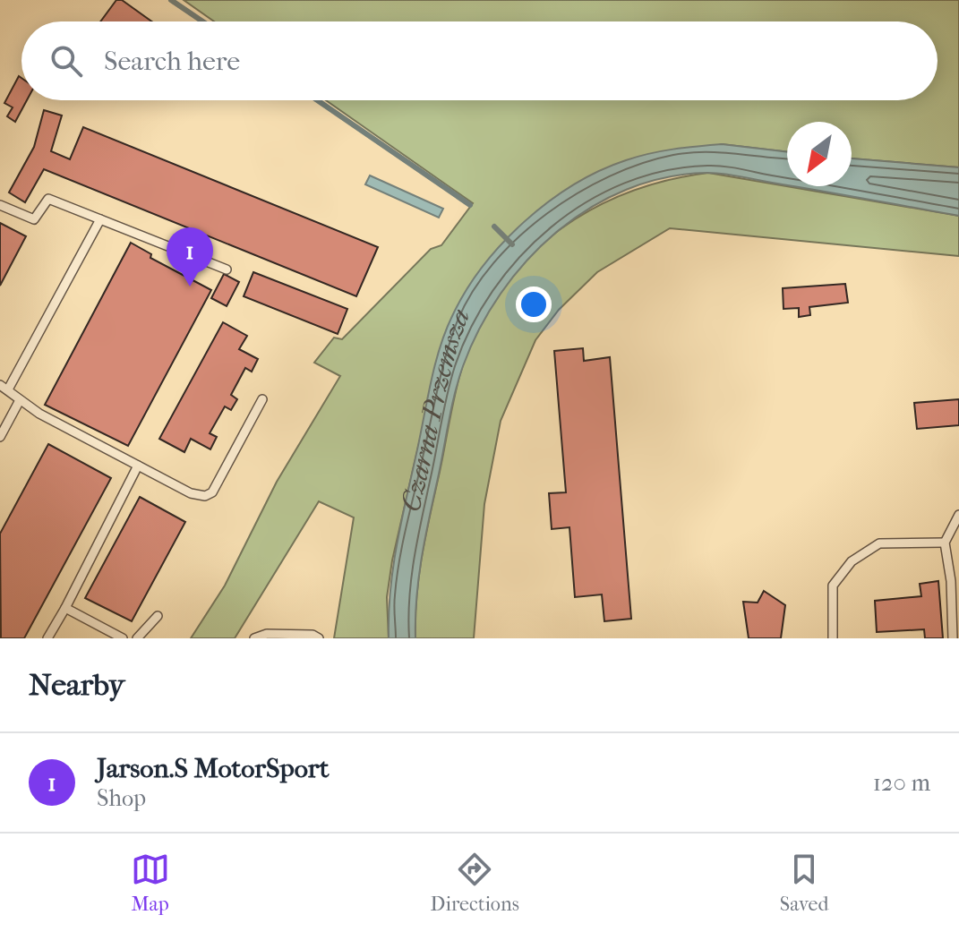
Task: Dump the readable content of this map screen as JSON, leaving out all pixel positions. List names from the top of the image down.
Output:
{
  "water": ["Czarna Przemsza"],
  "north": "bottom left",
  "page": {
    "search": "Search here",
    "pins": "1",
    "heading": "Nearby",
    "list": [
      {
        "mark": "1",
        "name": "Jarson.S MotorSport",
        "note": "Shop",
        "value": "120 m"
      }
    ],
    "nav": ["Map", "Directions", "Saved"]
  }
}
